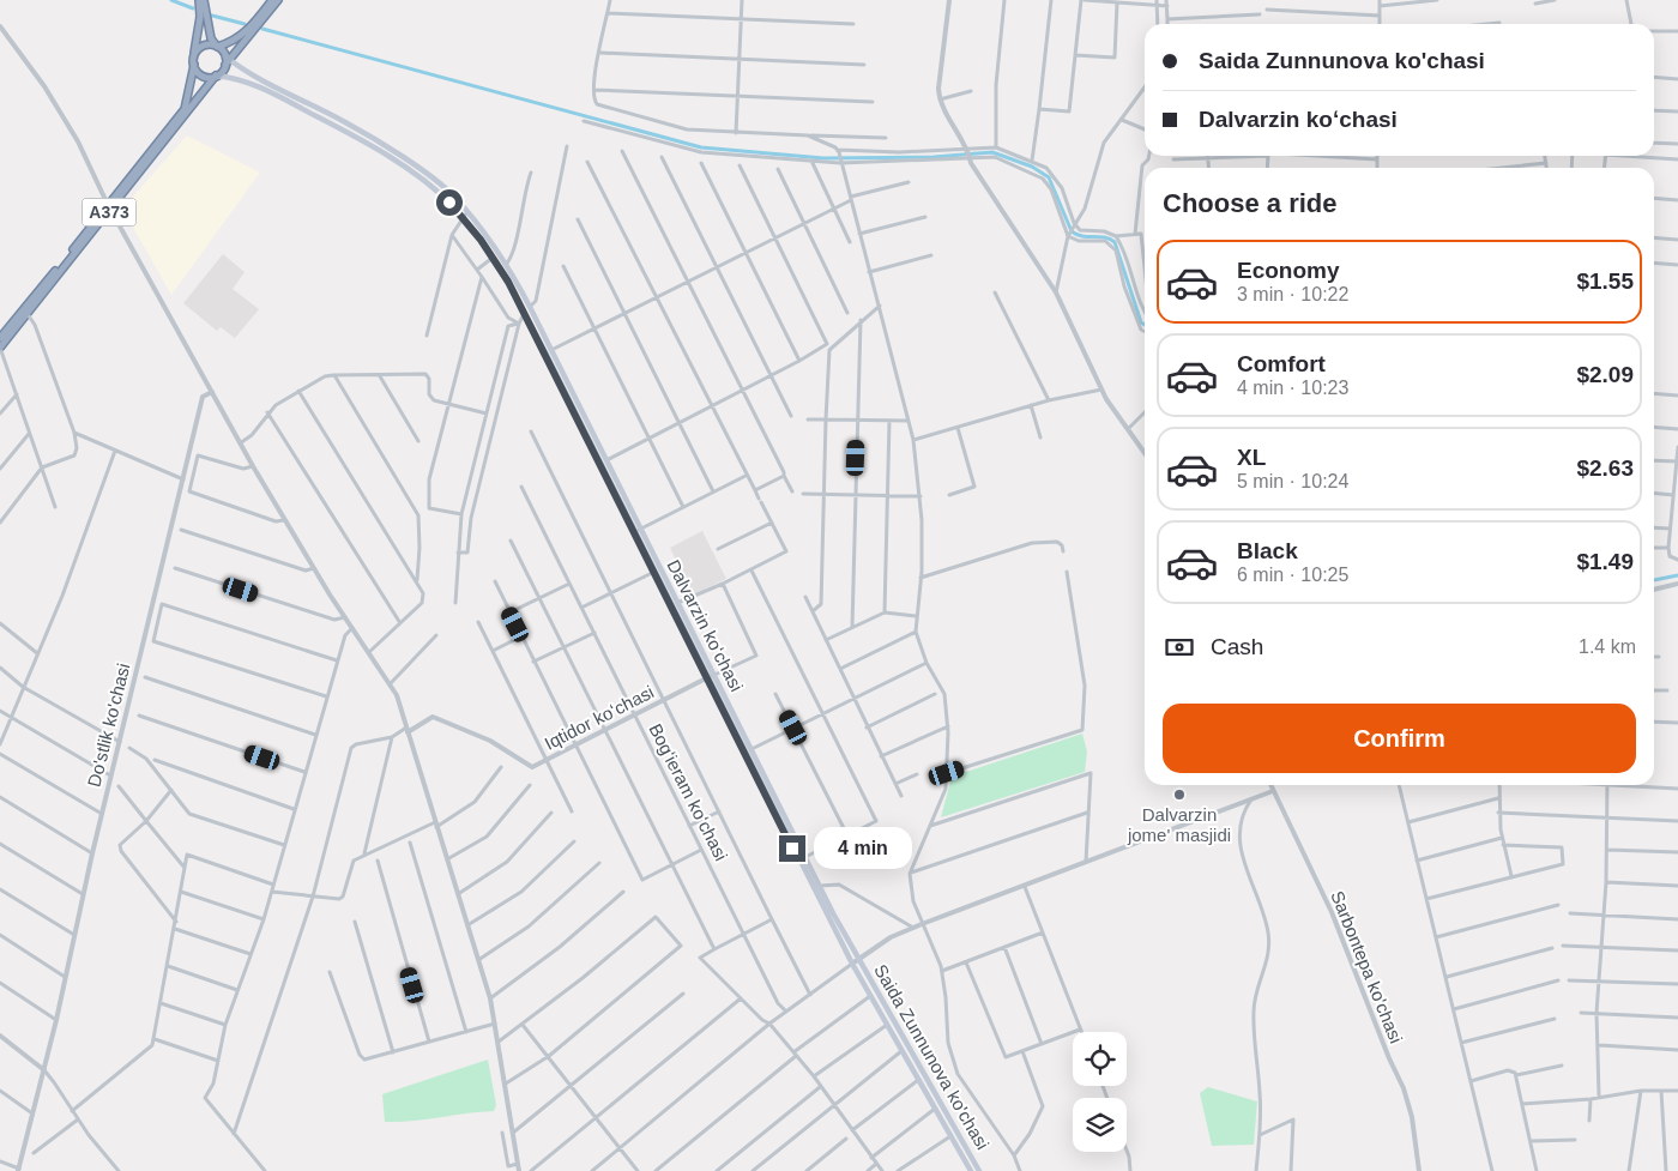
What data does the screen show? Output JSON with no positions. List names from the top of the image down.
{
  "streets": {
    "highway": ["A373"],
    "main road": ["Dalvarzin koʻchasi", "Saida Zunnunova ko'chasi"],
    "street": [
      "Iqtidor koʻchasi",
      "Do'stlik ko'chasi",
      "Bogʻieram koʻchasi",
      "Sarbontepa ko'chasi"
    ]
  },
  "crossings": [
    ["Dalvarzin koʻchasi", "Iqtidor koʻchasi"],
    ["Dalvarzin koʻchasi", "Saida Zunnunova ko'chasi"],
    ["Iqtidor koʻchasi", "Bogʻieram koʻchasi"]
  ],
  "places": ["Dalvarzin jome' masjidi"],
  "page": {
    "banner": ["Saida Zunnunova ko'chasi", "Dalvarzin koʻchasi"],
    "heading": "Choose a ride",
    "list": [
      {
        "name": "Economy",
        "note": "3 min · 10:22",
        "value": "$1.55"
      },
      {
        "name": "Comfort",
        "note": "4 min · 10:23",
        "value": "$2.09"
      },
      {
        "name": "XL",
        "note": "5 min · 10:24",
        "value": "$2.63"
      },
      {
        "name": "Black",
        "note": "6 min · 10:25",
        "value": "$1.49"
      }
    ],
    "pay": ["Cash", "1.4 km"],
    "buttons": "Confirm",
    "bubble": "4 min"
  }
}
